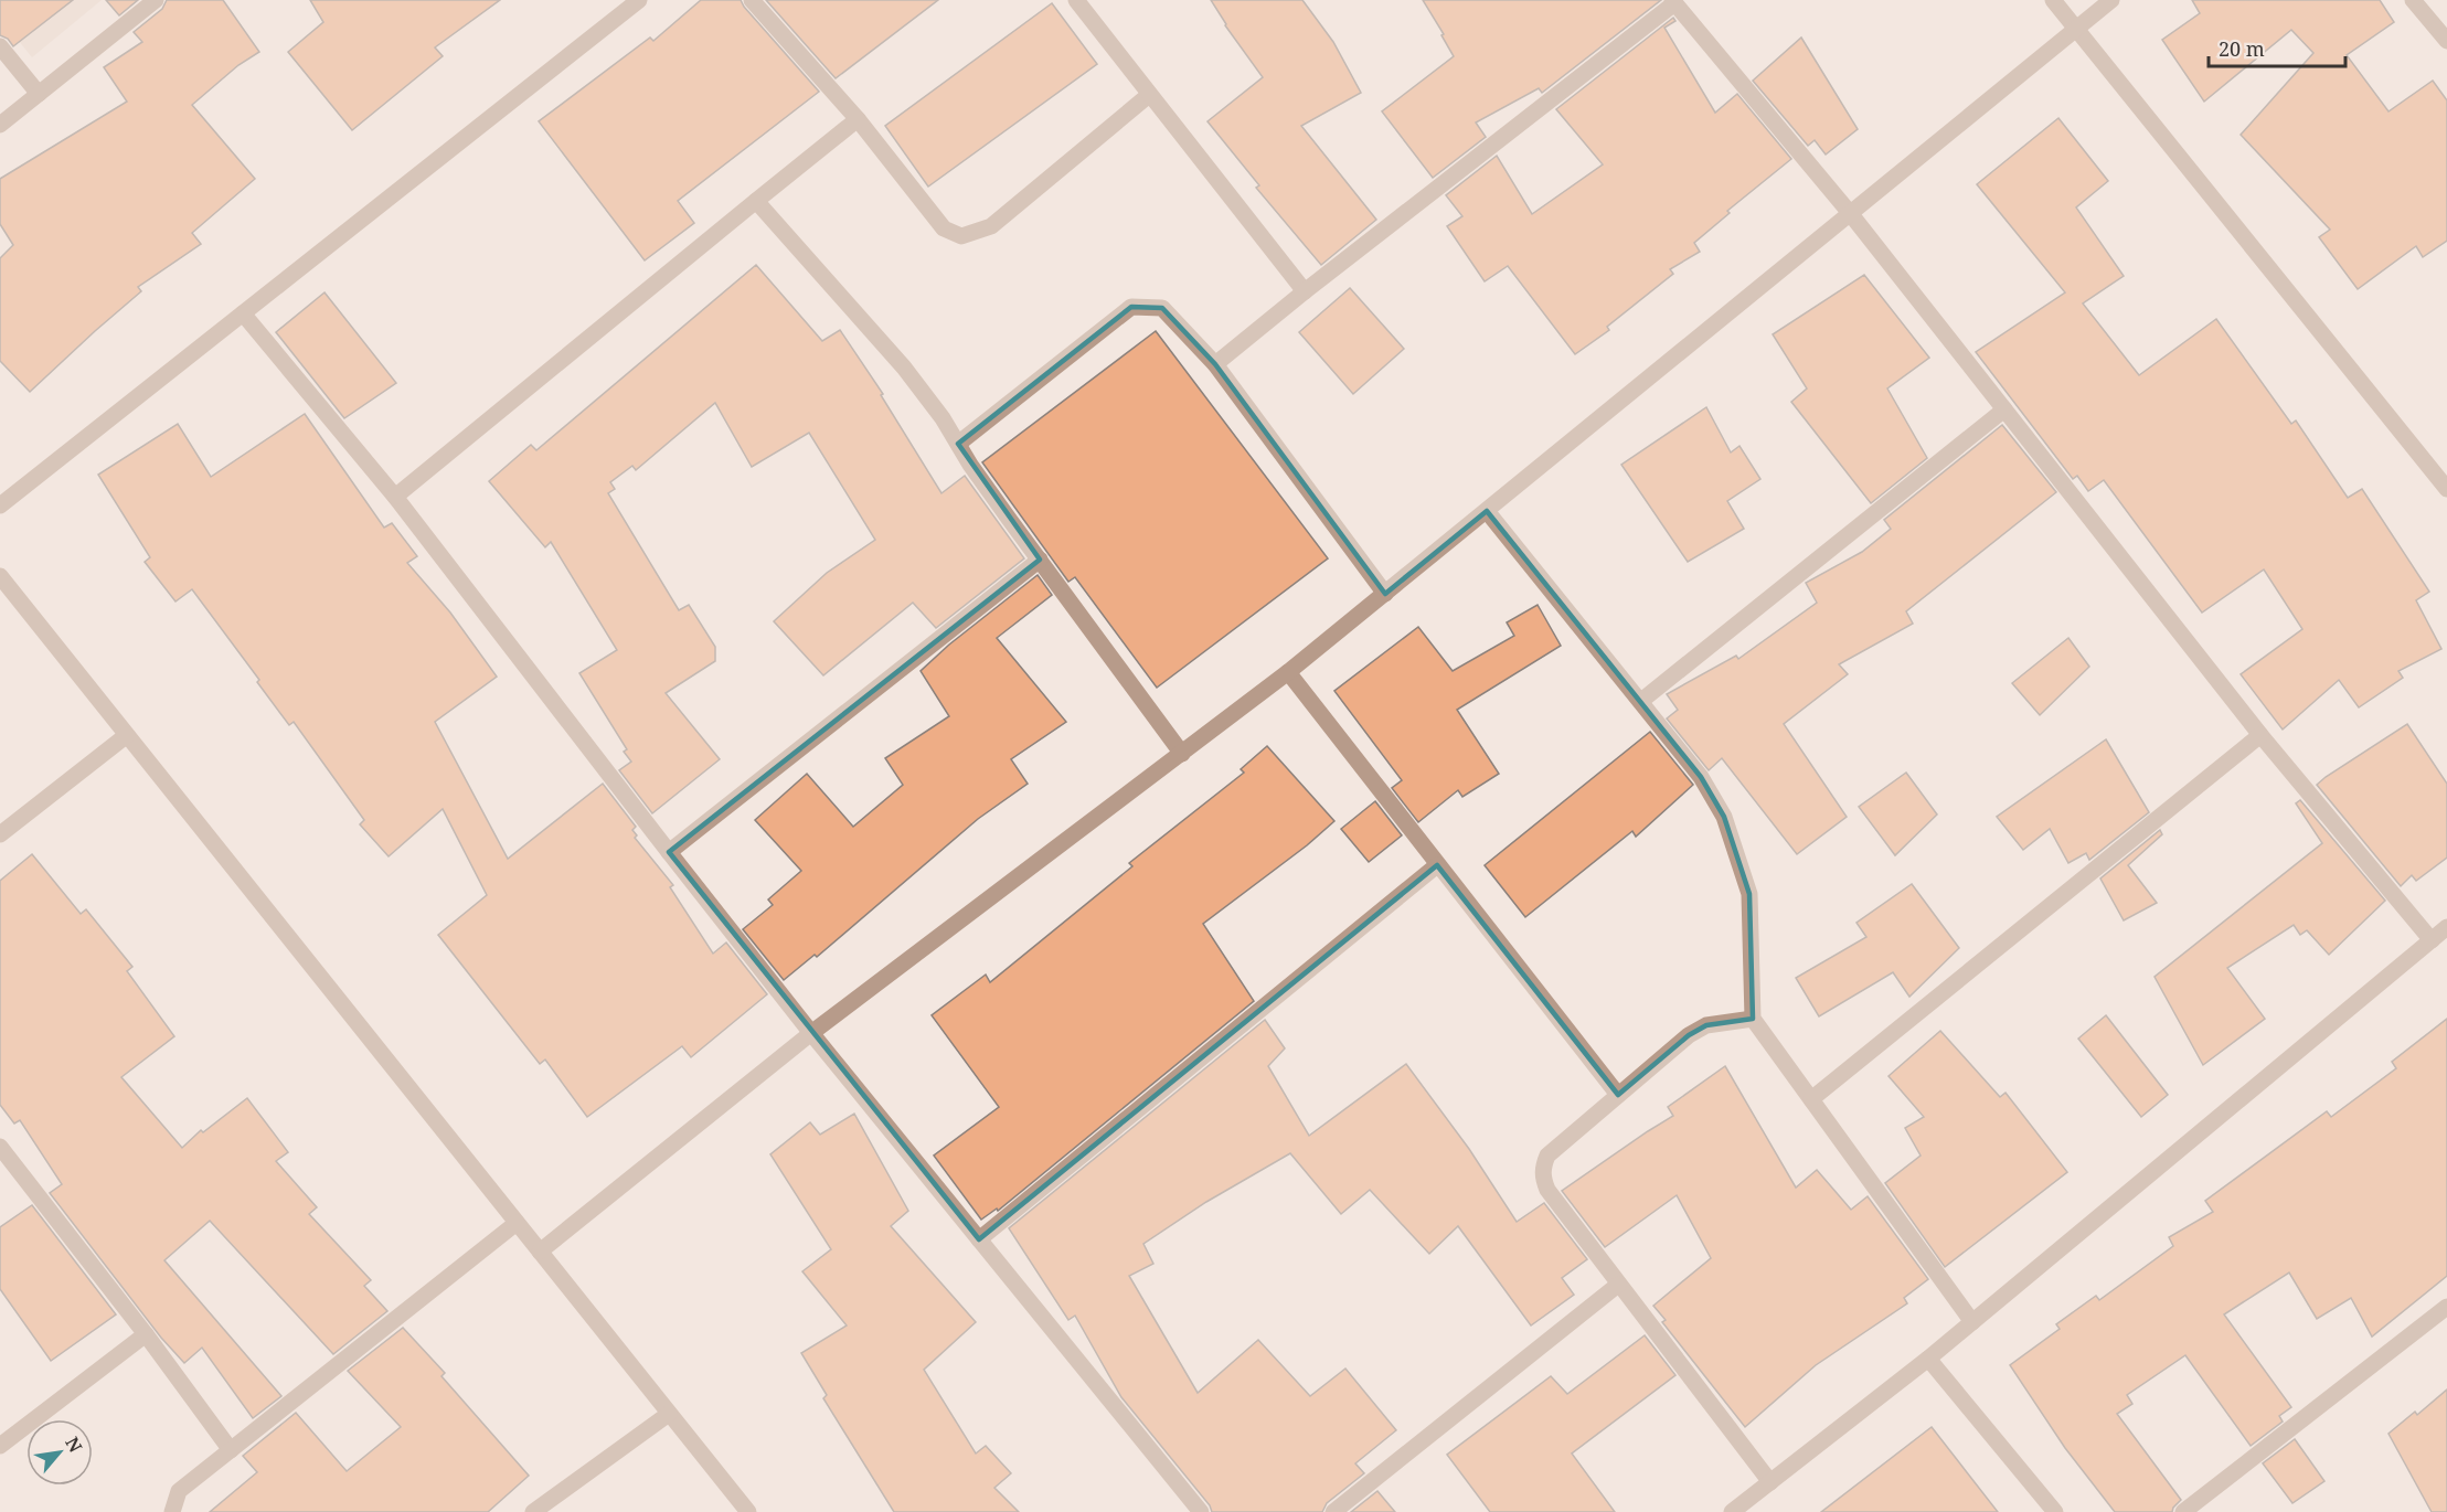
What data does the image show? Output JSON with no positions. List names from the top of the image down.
{
  "scale_bar": "20 m",
  "north": "top right"
}
